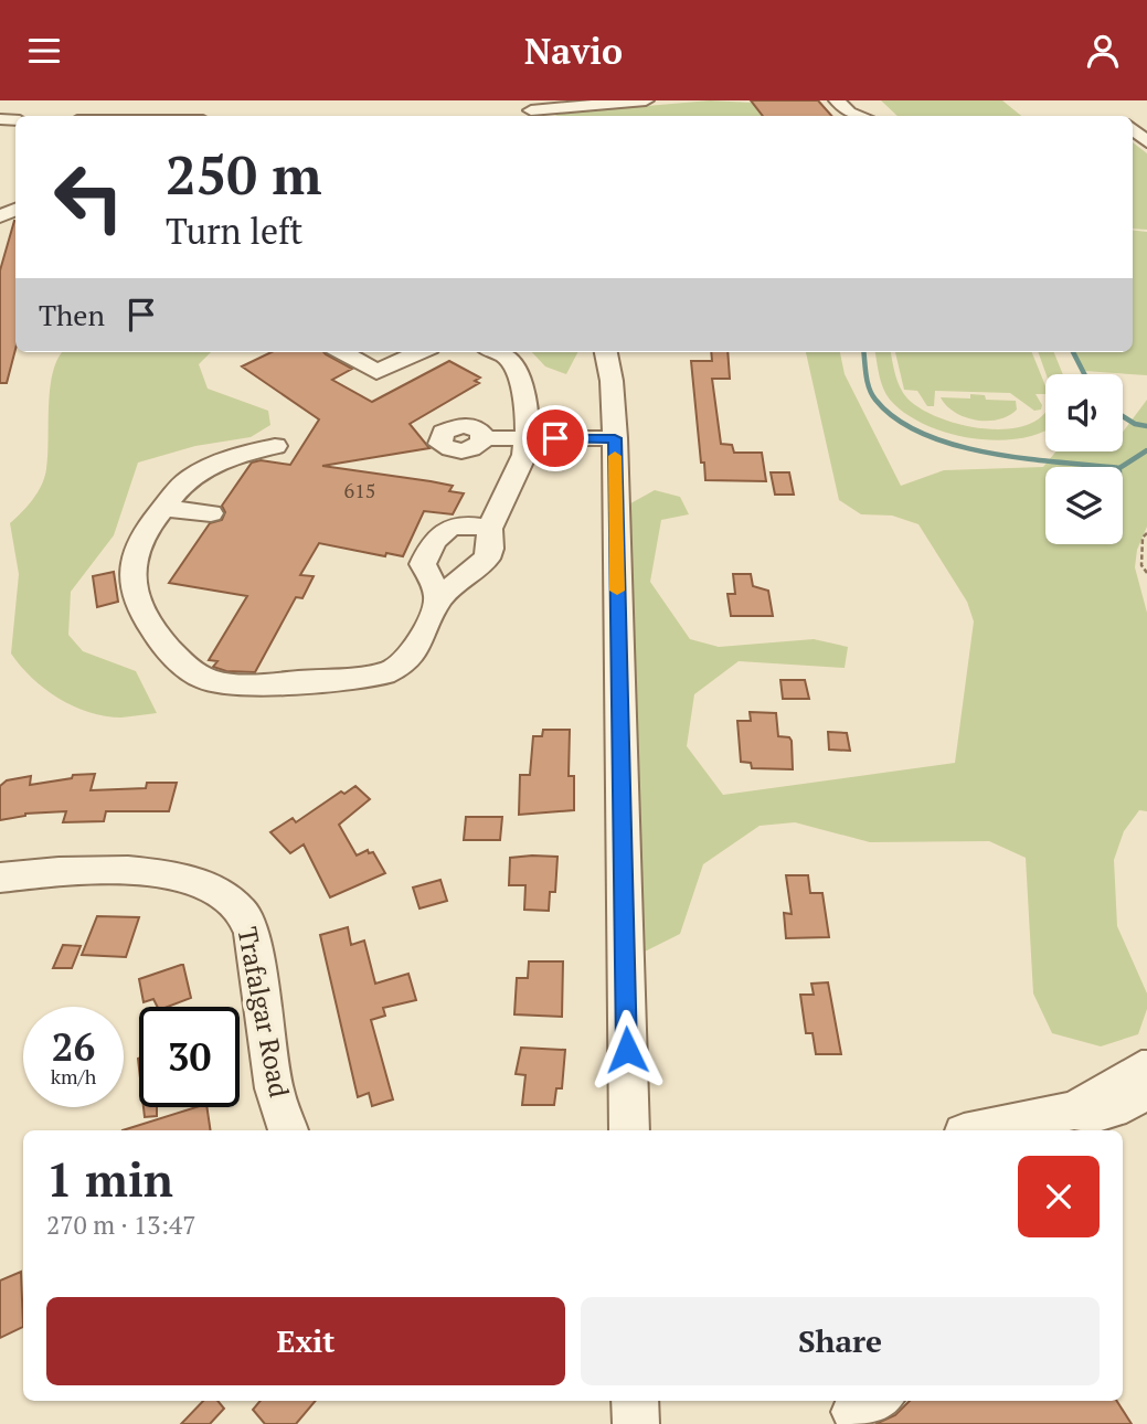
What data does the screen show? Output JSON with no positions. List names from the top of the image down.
{
  "streets": {
    "street": ["Trafalgar Road"]
  },
  "house_numbers": ["615"],
  "page": {
    "header": "Navio",
    "turn": ["250 m", "Turn left"],
    "then": "Then",
    "speed": "26 km/h",
    "limit": "30",
    "heading": ["1 min", "270 m · 13:47"],
    "buttons": ["Exit", "Share"]
  }
}
